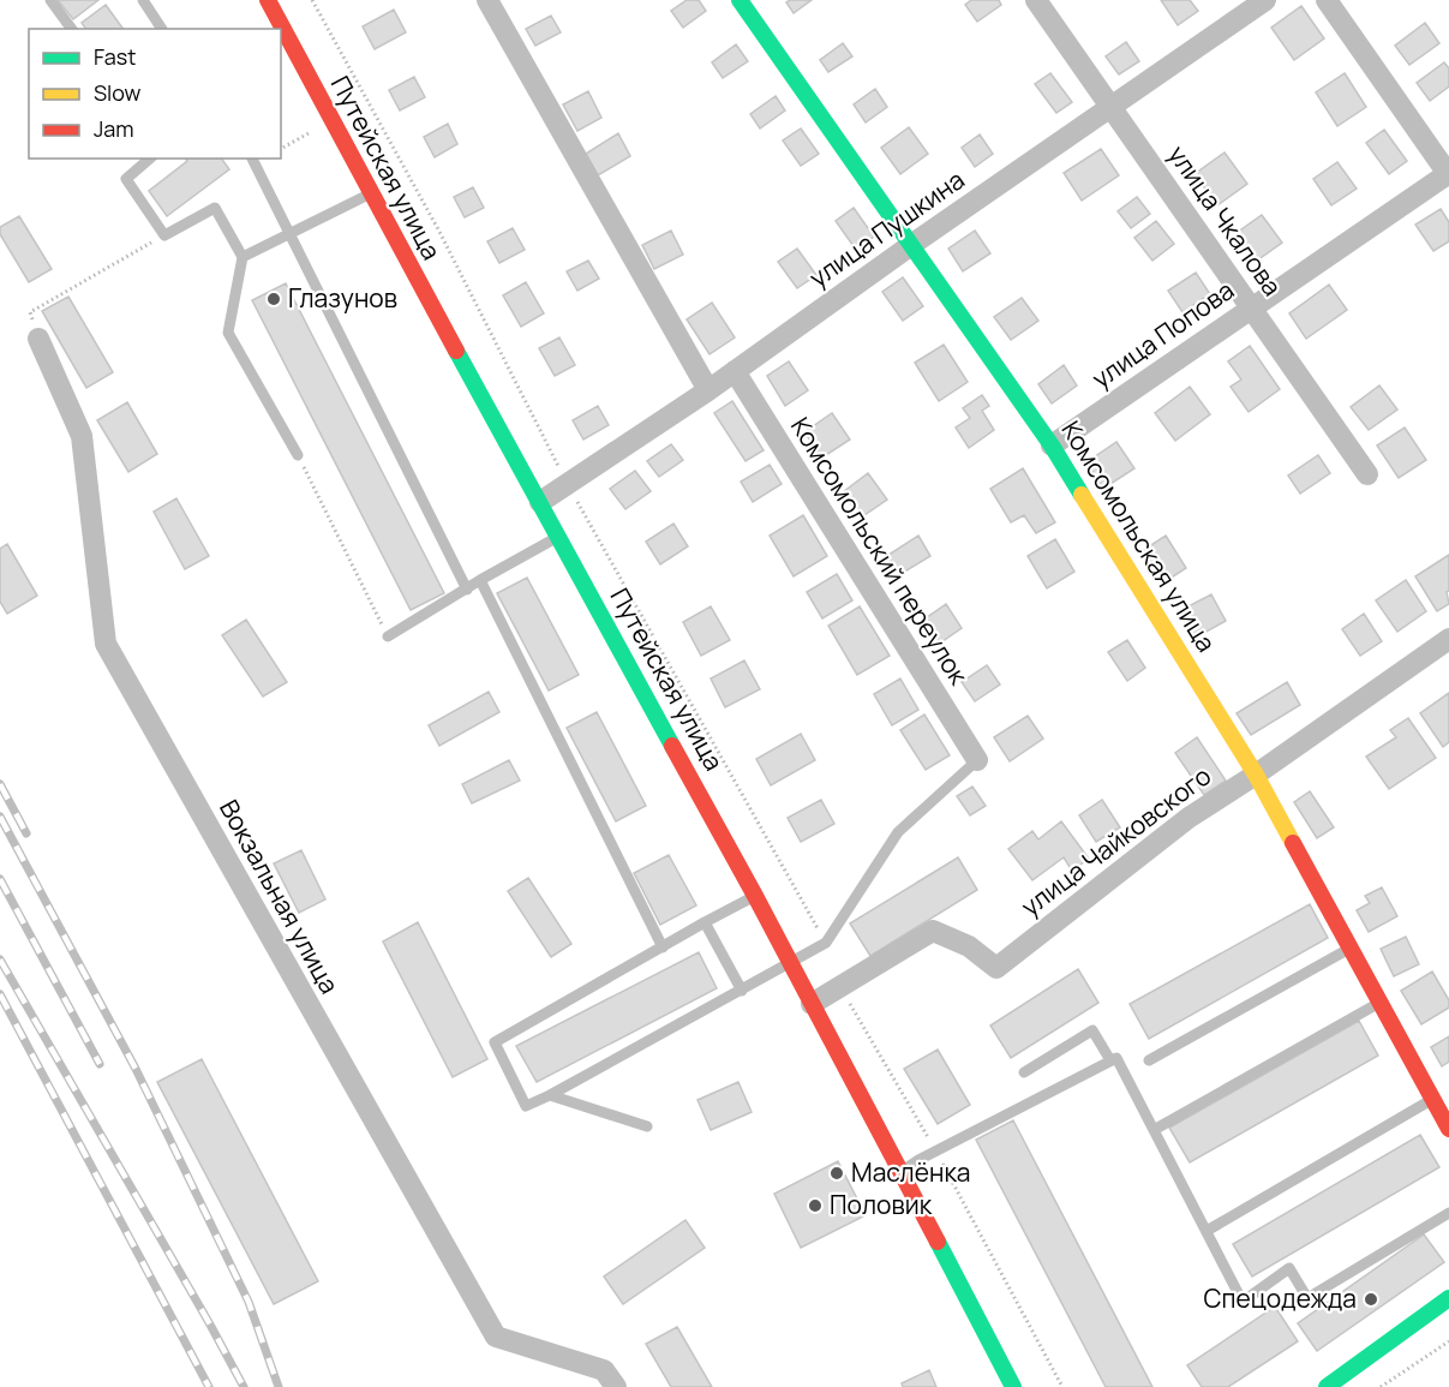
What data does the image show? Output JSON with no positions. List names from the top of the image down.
{
  "streets": {
    "main road": ["Путейская улица", "Комсомольская улица"],
    "street": [
      "улица Чкалова",
      "улица Пушкина",
      "улица Попова",
      "Комсомольский переулок",
      "улица Чайковского",
      "Вокзальная улица"
    ]
  },
  "crossings": [
    ["Путейская улица", "улица Пушкина"],
    ["Путейская улица", "улица Чайковского"],
    ["улица Чкалова", "улица Пушкина"],
    ["улица Чкалова", "улица Попова"],
    ["улица Пушкина", "Комсомольская улица"],
    ["улица Пушкина", "Комсомольский переулок"],
    ["улица Попова", "Комсомольская улица"],
    ["Комсомольская улица", "улица Чайковского"]
  ],
  "places": [
    "Глазунов",
    "Маслёнка",
    "Половик",
    "Спецодежда"
  ],
  "legend": ["Fast", "Slow", "Jam"]
}
